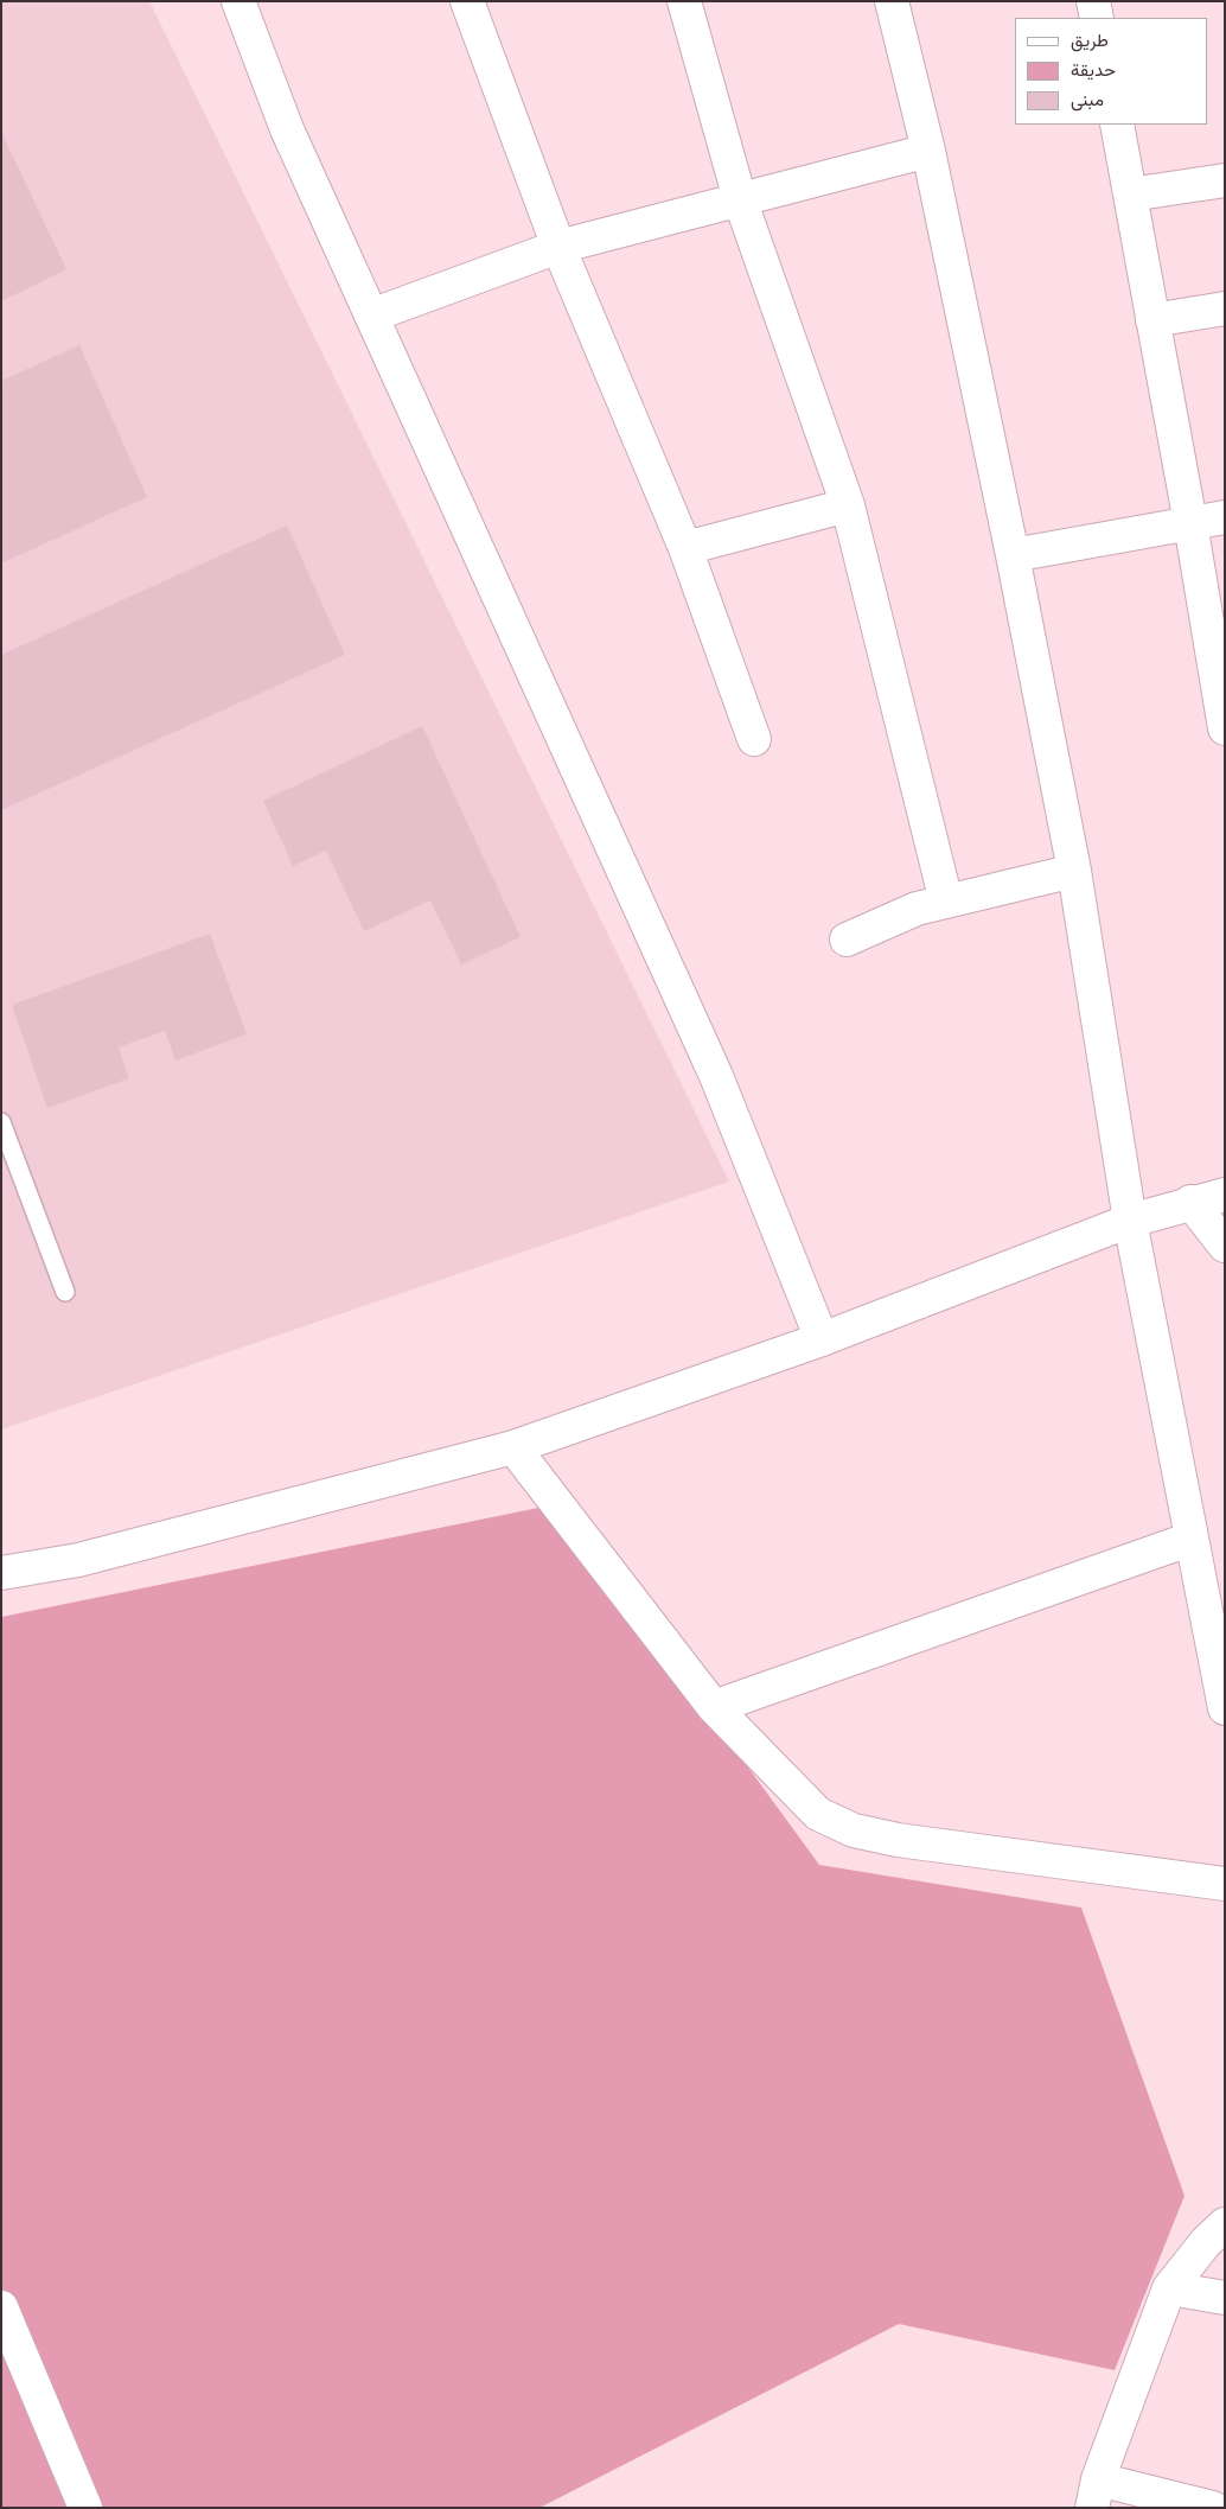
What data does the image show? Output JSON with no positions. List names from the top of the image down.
{
  "legend": ["طريق", "حديقة", "مبنى"]
}
